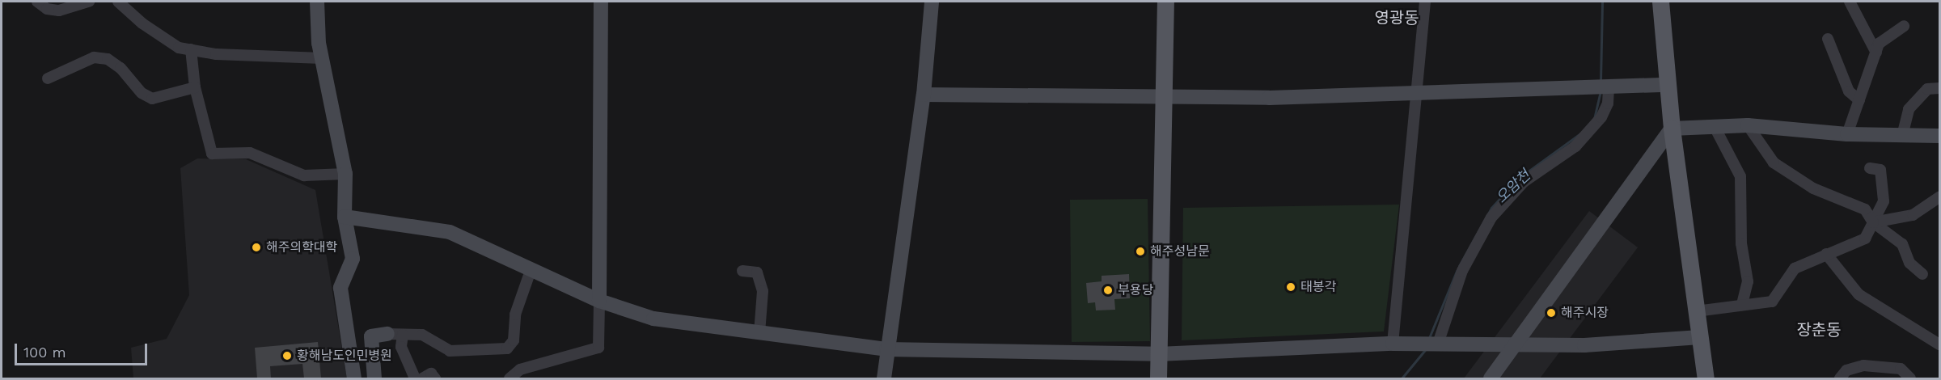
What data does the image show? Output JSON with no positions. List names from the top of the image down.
{
  "districts": ["영광동", "장춘동"],
  "water": ["오암천"],
  "places": [
    "해주의학대학",
    "해주성남문",
    "태봉각",
    "부용당",
    "해주시장",
    "황해남도인민병원"
  ],
  "scale_bar": "100 m"
}
